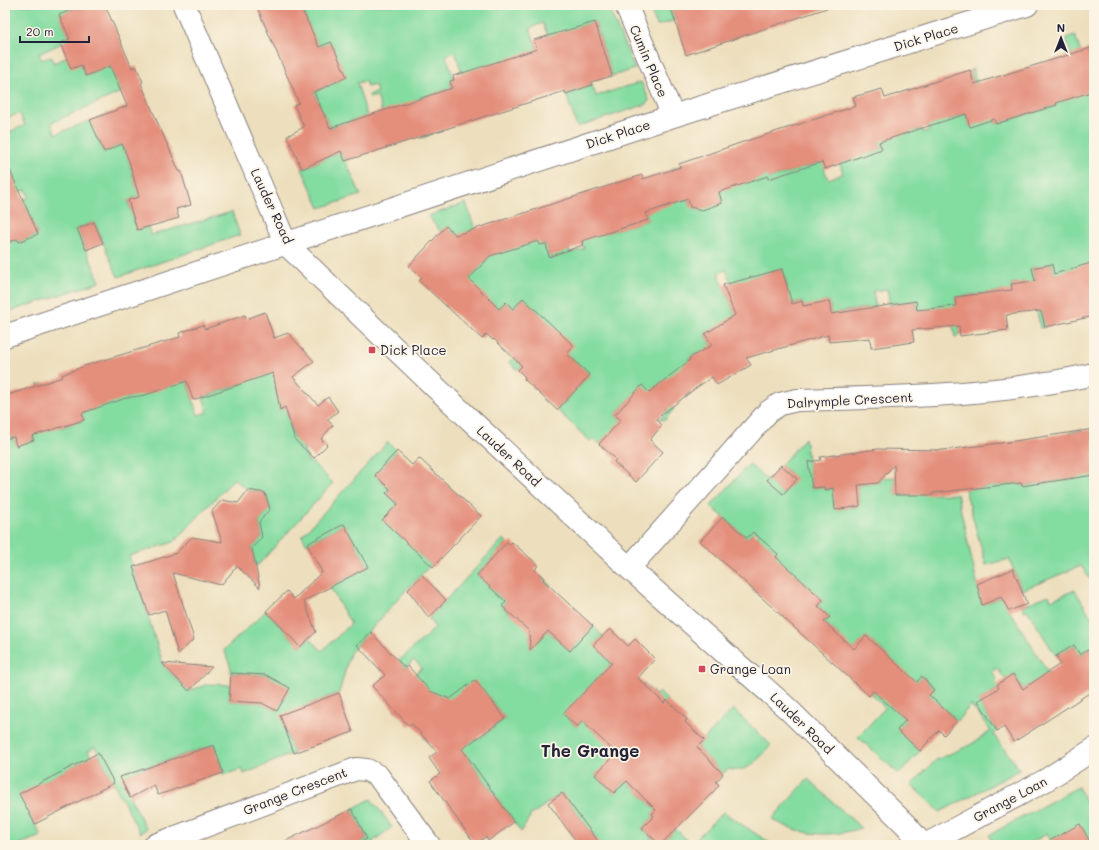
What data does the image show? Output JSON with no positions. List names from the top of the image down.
{
  "streets": {
    "street": [
      "Dick Place",
      "Cumin Place",
      "Lauder Road",
      "Dalrymple Crescent",
      "Grange Crescent",
      "Grange Loan"
    ]
  },
  "crossings": [
    ["Dick Place", "Cumin Place"],
    ["Dick Place", "Lauder Road"],
    ["Lauder Road", "Dalrymple Crescent"],
    ["Lauder Road", "Grange Loan"]
  ],
  "districts": ["The Grange"],
  "places": {
    "transit": ["Dick Place", "Grange Loan"]
  },
  "scale_bar": "20 m",
  "north": "top"
}
